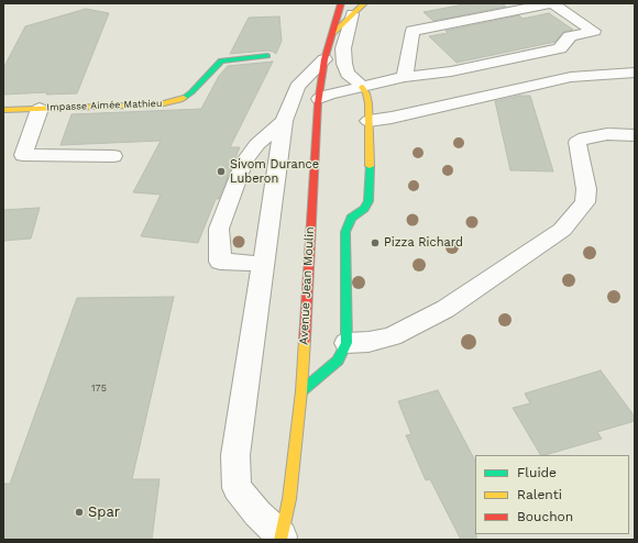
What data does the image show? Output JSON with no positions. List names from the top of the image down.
{
  "streets": {
    "main road": ["Impasse Aimée Mathieu", "Avenue Jean Moulin"]
  },
  "places": ["Sivom Durance Luberon", "Pizza Richard", "Spar"],
  "house_numbers": ["175"],
  "legend": ["Fluide", "Ralenti", "Bouchon"]
}
